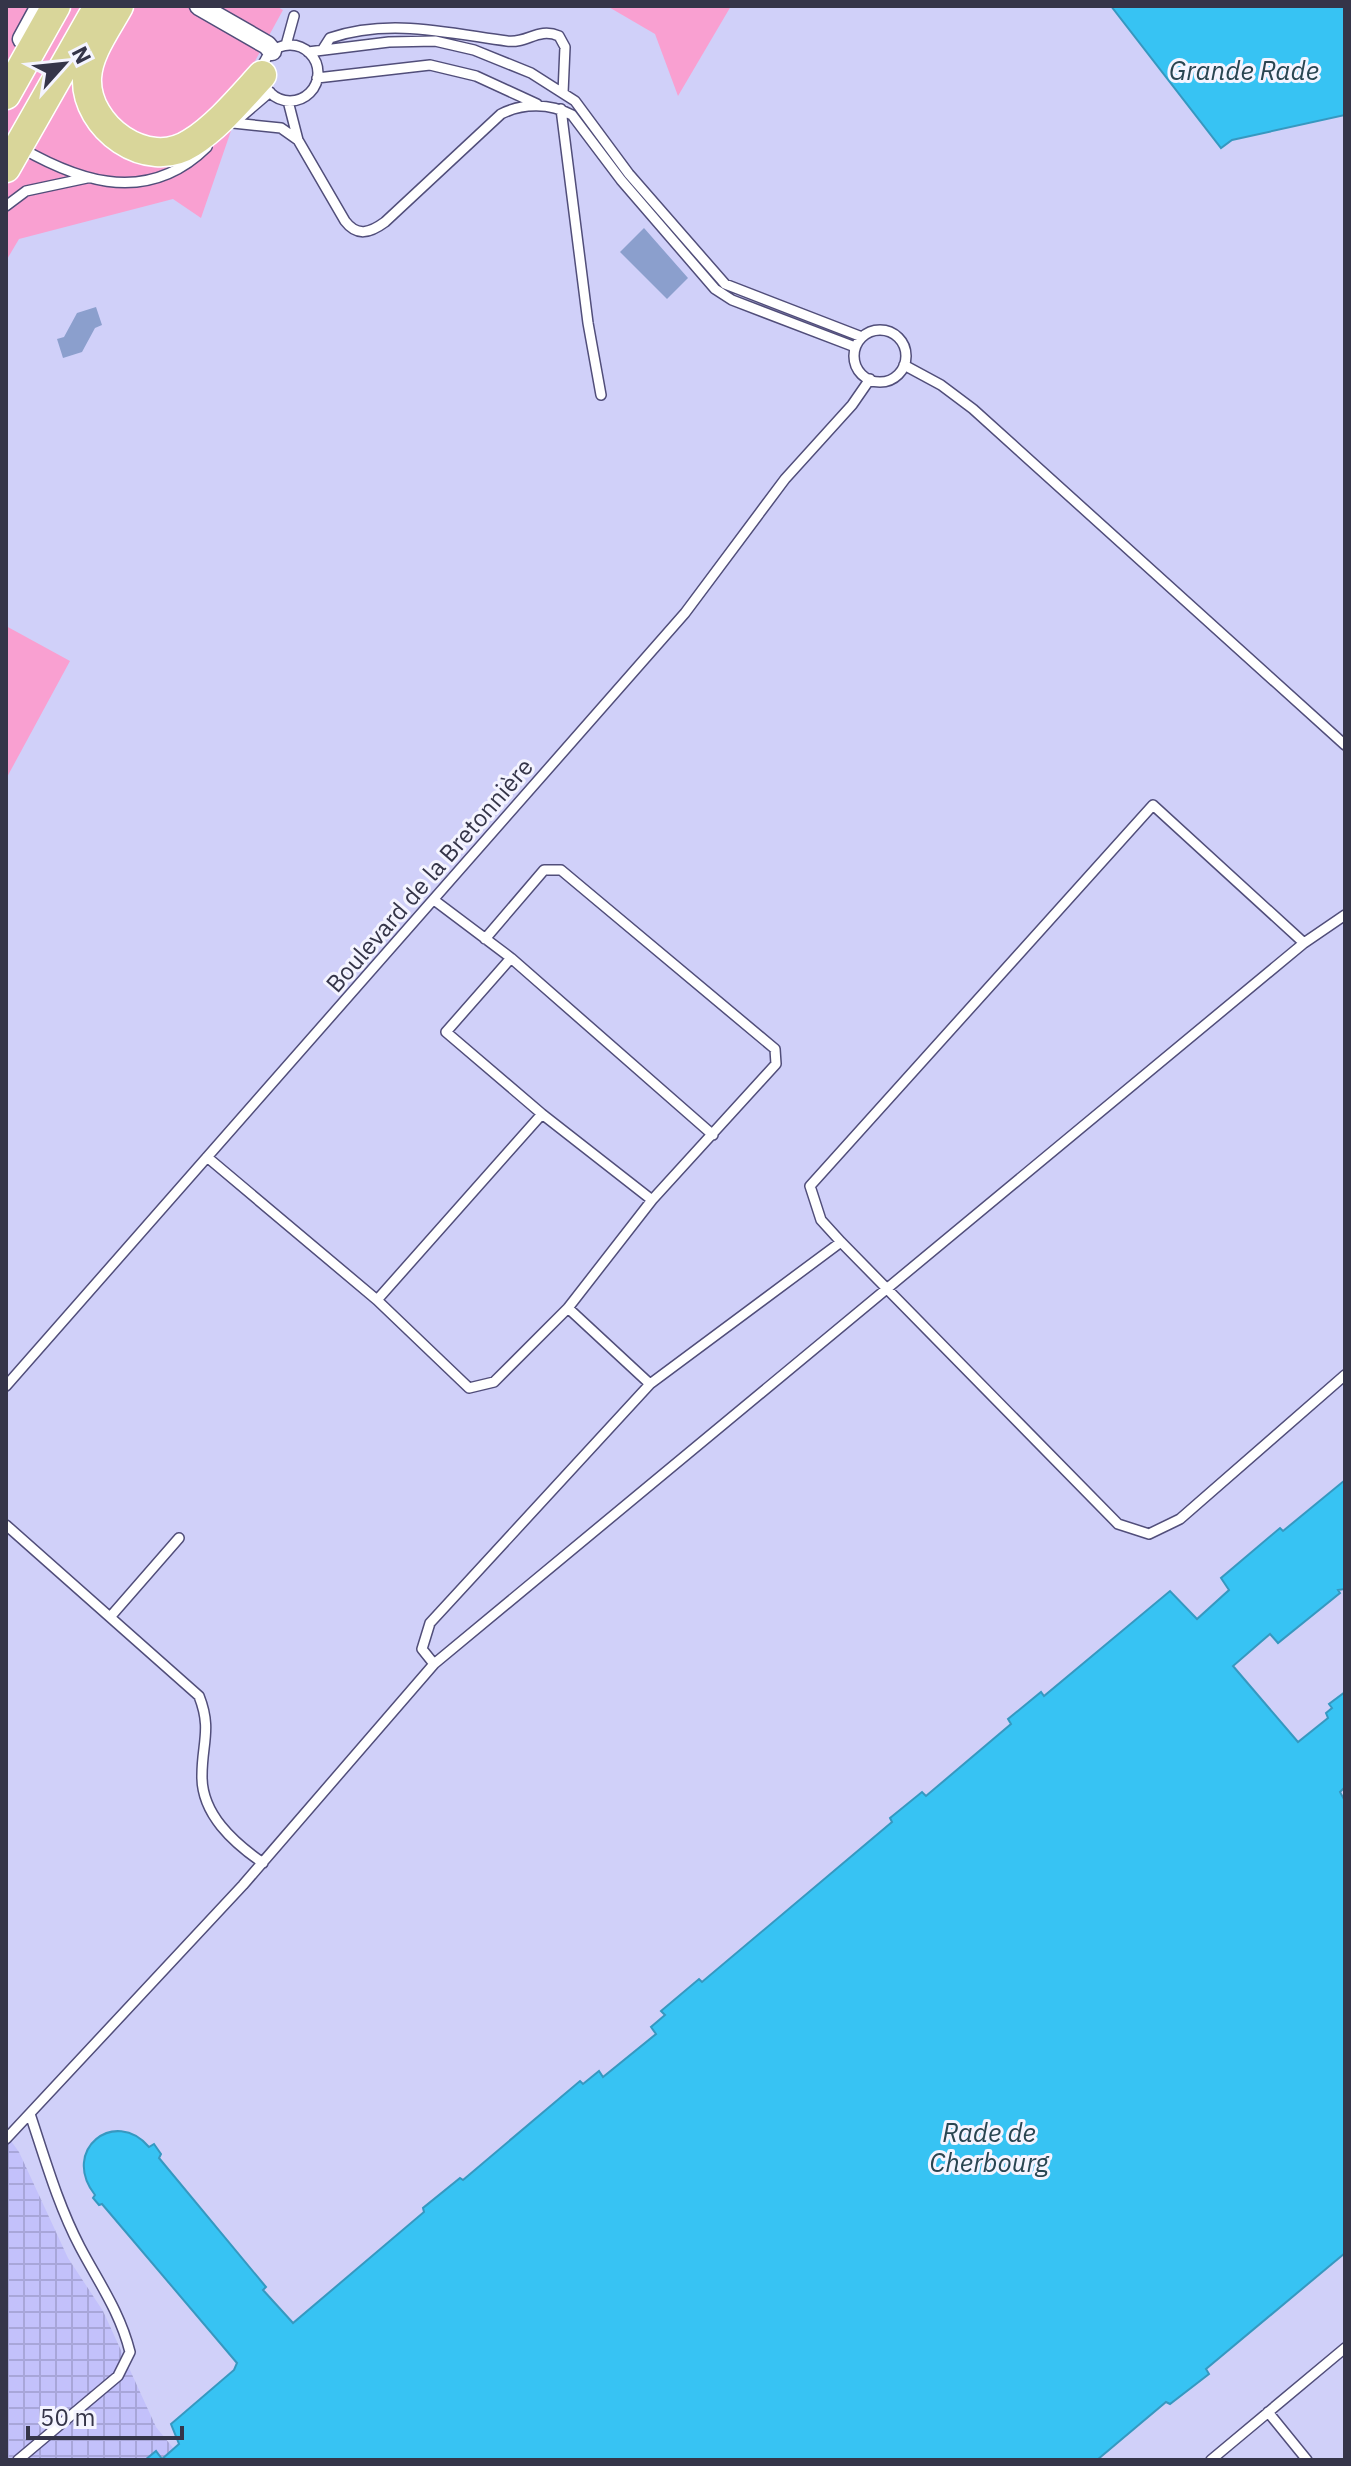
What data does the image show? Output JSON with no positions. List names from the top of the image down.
{
  "streets": {
    "lane": ["Boulevard de la Bretonnière"]
  },
  "water": ["Grande Rade", "Rade de Cherbourg"],
  "scale_bar": "50 m",
  "north": "top right"
}
